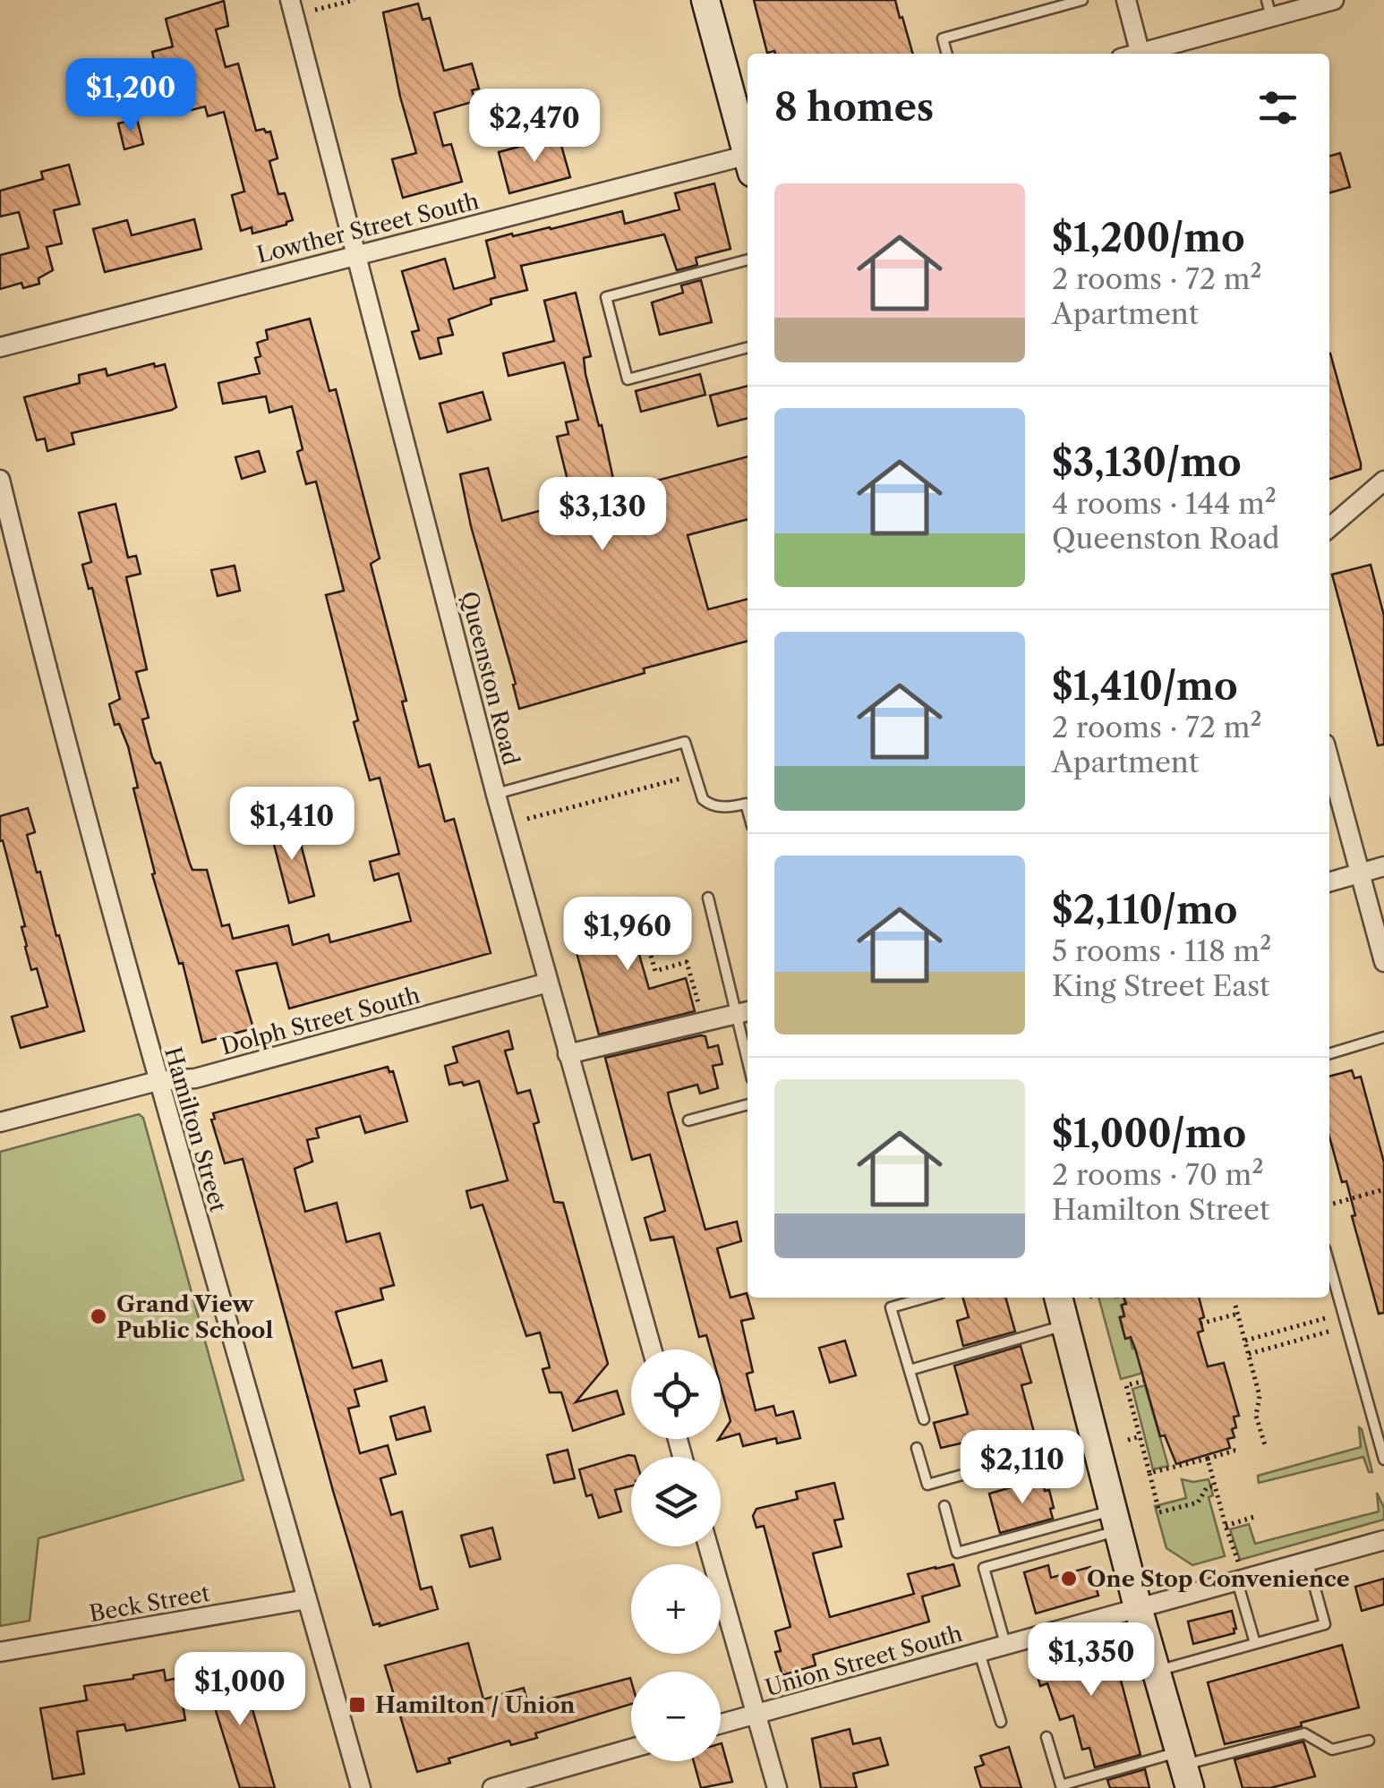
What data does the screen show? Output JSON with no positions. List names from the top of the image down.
{
  "streets": {
    "street": [
      "Lowther Street South",
      "Queenston Road",
      "Dolph Street South",
      "Hamilton Street",
      "Beck Street",
      "Union Street South"
    ]
  },
  "crossings": [
    ["Lowther Street South", "Queenston Road"],
    ["Queenston Road", "Dolph Street South"],
    ["Dolph Street South", "Hamilton Street"],
    ["Hamilton Street", "Beck Street"]
  ],
  "places": {
    "other": ["Grand View Public School", "One Stop Convenience"],
    "transit": ["Hamilton / Union"]
  },
  "page": {
    "heading": "8 homes",
    "price": [
      "$1,200",
      "$2,470",
      "$3,130",
      "$1,410",
      "$1,960",
      "$2,110",
      "$1,350",
      "$1,000"
    ],
    "list": [
      {
        "name": "$1,200/mo",
        "note": "2 rooms · 72 m² · Apartment"
      },
      {
        "name": "$3,130/mo",
        "note": "4 rooms · 144 m² · Queenston Road"
      },
      {
        "name": "$1,410/mo",
        "note": "2 rooms · 72 m² · Apartment"
      },
      {
        "name": "$2,110/mo",
        "note": "5 rooms · 118 m² · King Street East"
      },
      {
        "name": "$1,000/mo",
        "note": "2 rooms · 70 m² · Hamilton Street"
      }
    ],
    "map_buttons": ["+", "−"]
  }
}
